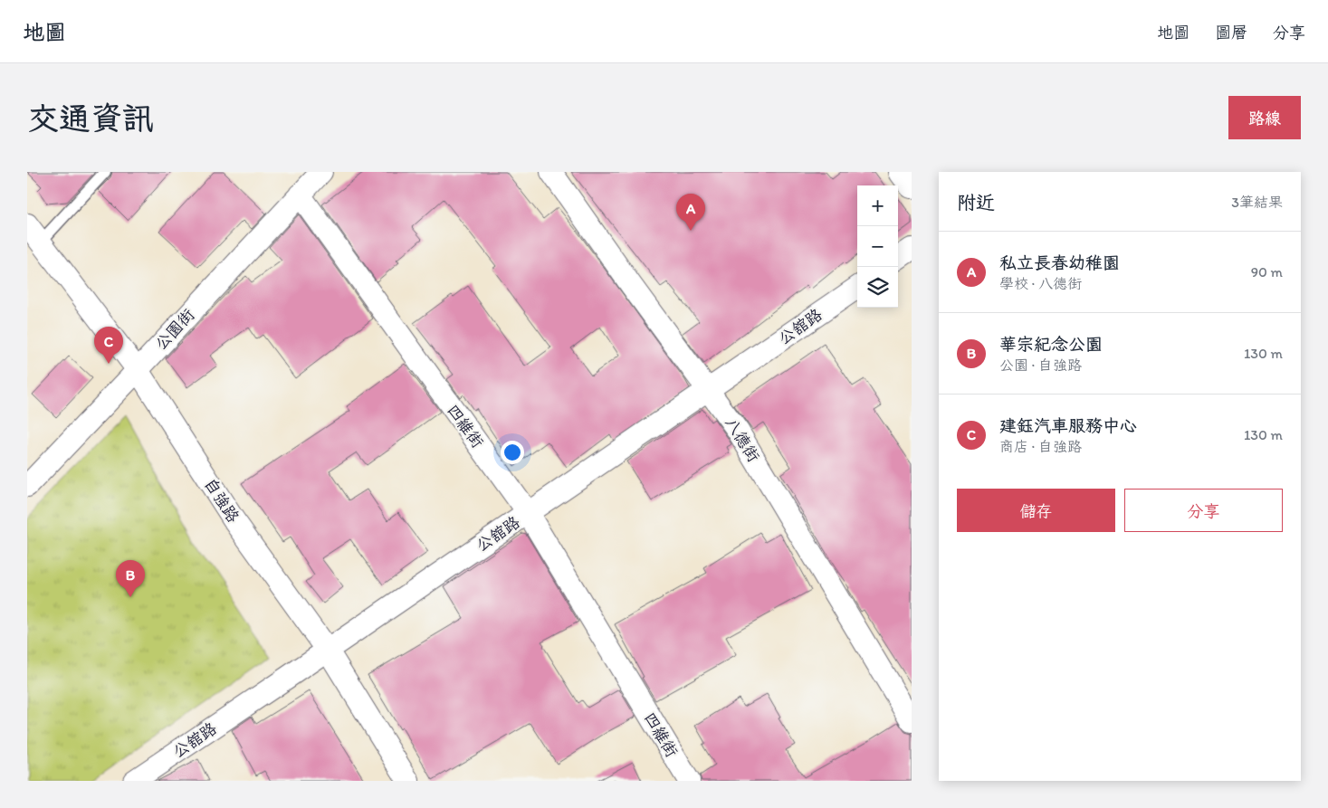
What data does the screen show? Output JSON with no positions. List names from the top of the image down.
{
  "streets": {
    "street": [
      "公舘路",
      "公園街",
      "四維街",
      "八德街",
      "自強路"
    ]
  },
  "crossings": [
    ["公舘路", "四維街"],
    ["公舘路", "八德街"],
    ["公舘路", "自強路"],
    ["公園街", "四維街"],
    ["公園街", "自強路"]
  ],
  "page": {
    "header": "地圖",
    "nav": ["地圖", "圖層", "分享"],
    "buttons": [
      "路線",
      ["儲存", "分享"]
    ],
    "title": "交通資訊",
    "heading": ["附近", "3筆結果"],
    "map_buttons": ["+", "−"],
    "pins": ["A", "C", "B"],
    "list": [
      {
        "mark": "A",
        "name": "私立長春幼稚園",
        "note": "學校 · 八德街",
        "value": "90 m"
      },
      {
        "mark": "B",
        "name": "華宗紀念公園",
        "note": "公園 · 自強路",
        "value": "130 m"
      },
      {
        "mark": "C",
        "name": "建鈺汽車服務中心",
        "note": "商店 · 自強路",
        "value": "130 m"
      }
    ]
  }
}
